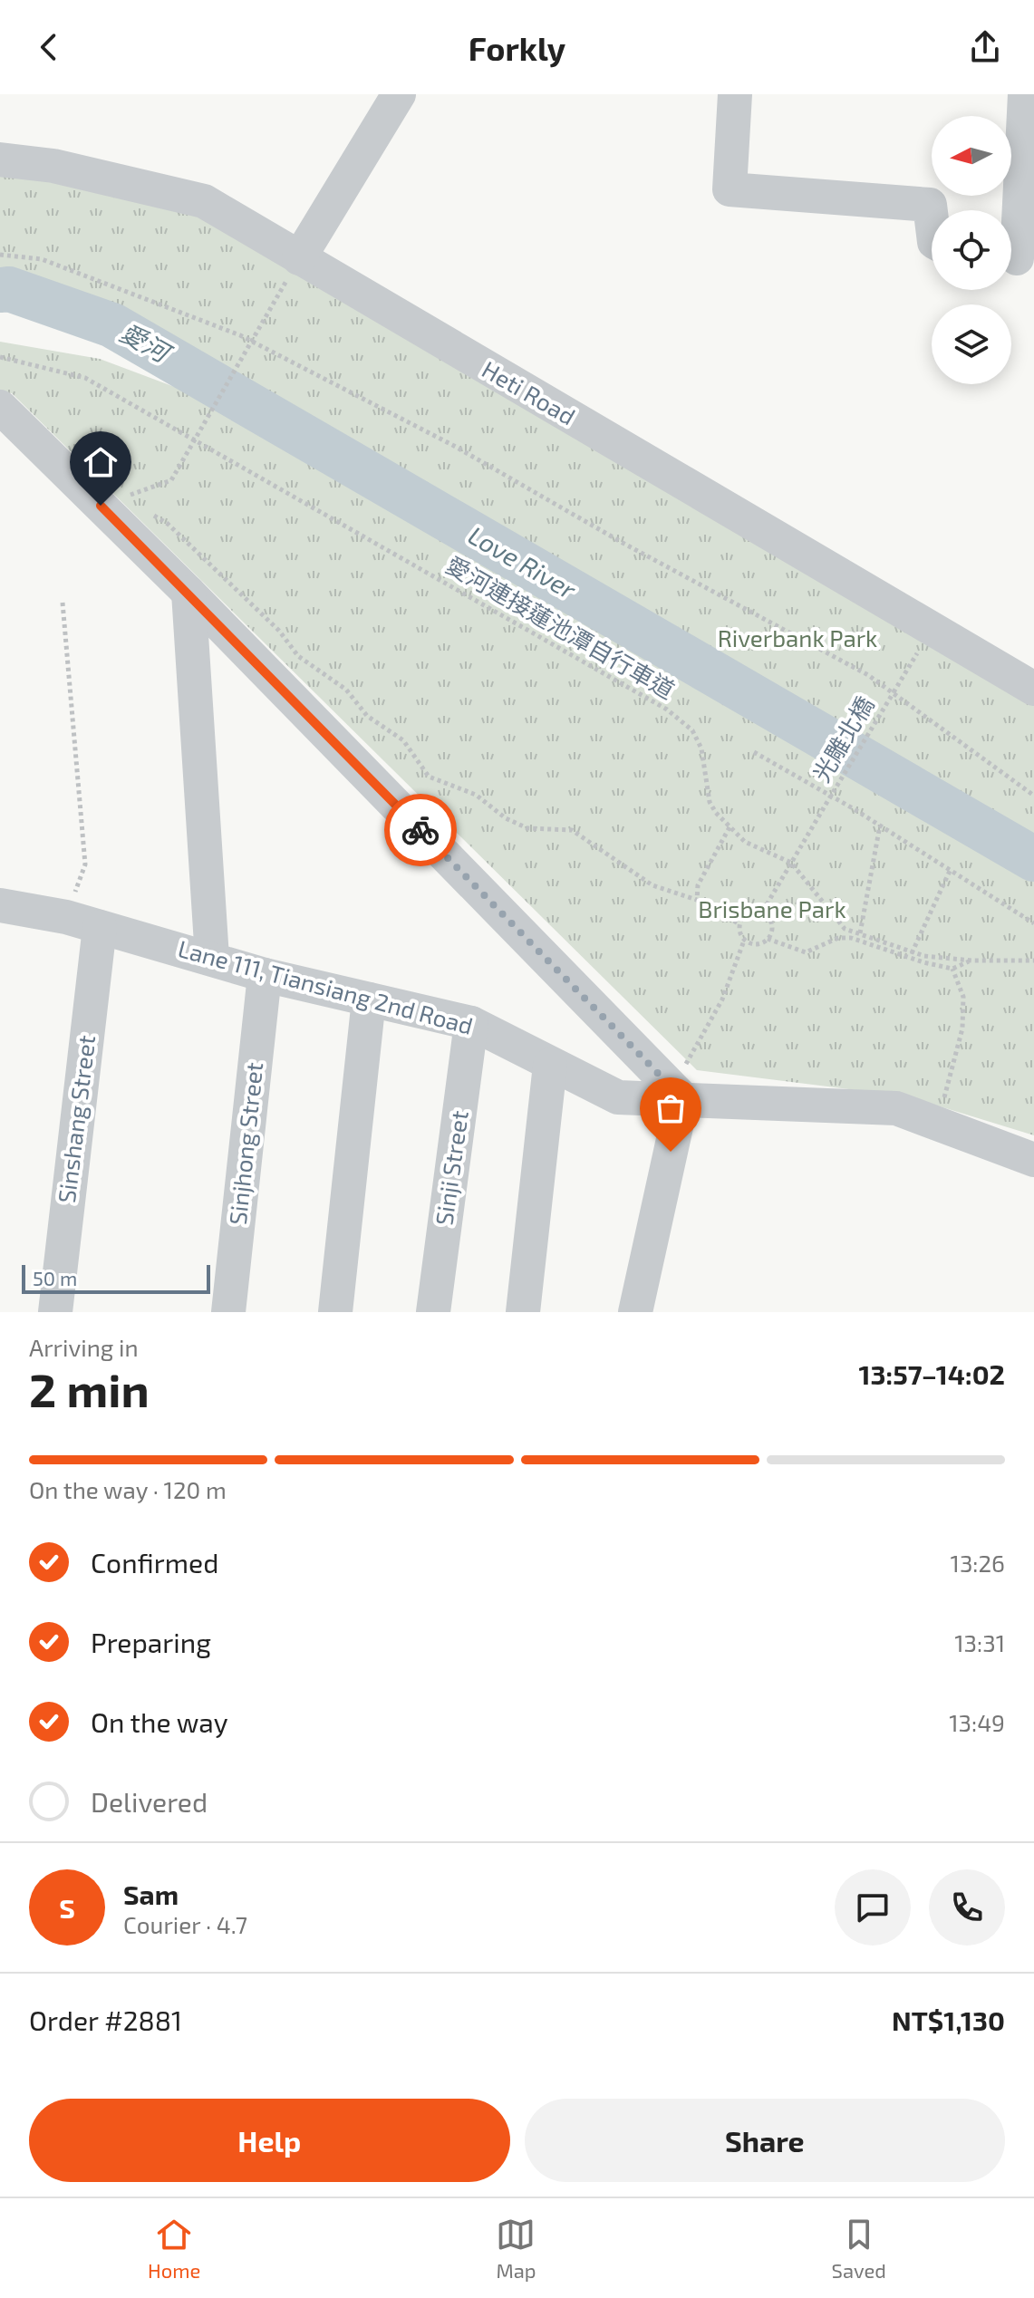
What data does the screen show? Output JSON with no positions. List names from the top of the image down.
{
  "streets": {
    "street": [
      "Heti Road",
      "Lane 111, Tiansiang 2nd Road",
      "Sinshang Street",
      "Sinjhong Street",
      "Sinji Street"
    ],
    "path": ["愛河連接蓮池潭自行車道", "光雕北橋"]
  },
  "crossings": [
    ["Heti Road", "光雕北橋"],
    ["愛河連接蓮池潭自行車道", "光雕北橋"],
    ["Lane 111, Tiansiang 2nd Road", "Sinshang Street"],
    ["Lane 111, Tiansiang 2nd Road", "Sinjhong Street"],
    ["Lane 111, Tiansiang 2nd Road", "Sinji Street"]
  ],
  "water": ["愛河", "Love River"],
  "parks": ["Riverbank Park", "Brisbane Park"],
  "scale_bar": "50 m",
  "north": "left",
  "page": {
    "header": "Forkly",
    "scale": "50 m",
    "heading": ["2 min", "Arriving in", "13:57–14:02"],
    "panel": [
      "Sam",
      "Courier · 4.7",
      "Order #2881",
      "NT$1,130"
    ],
    "bar": "On the way · 120 m",
    "list": [
      ["Confirmed", "13:26"],
      ["Preparing", "13:31"],
      ["On the way", "13:49"],
      "Delivered"
    ],
    "round": "S",
    "buttons": ["Help", "Share"],
    "tabs": ["Home", "Map", "Saved"]
  }
}
